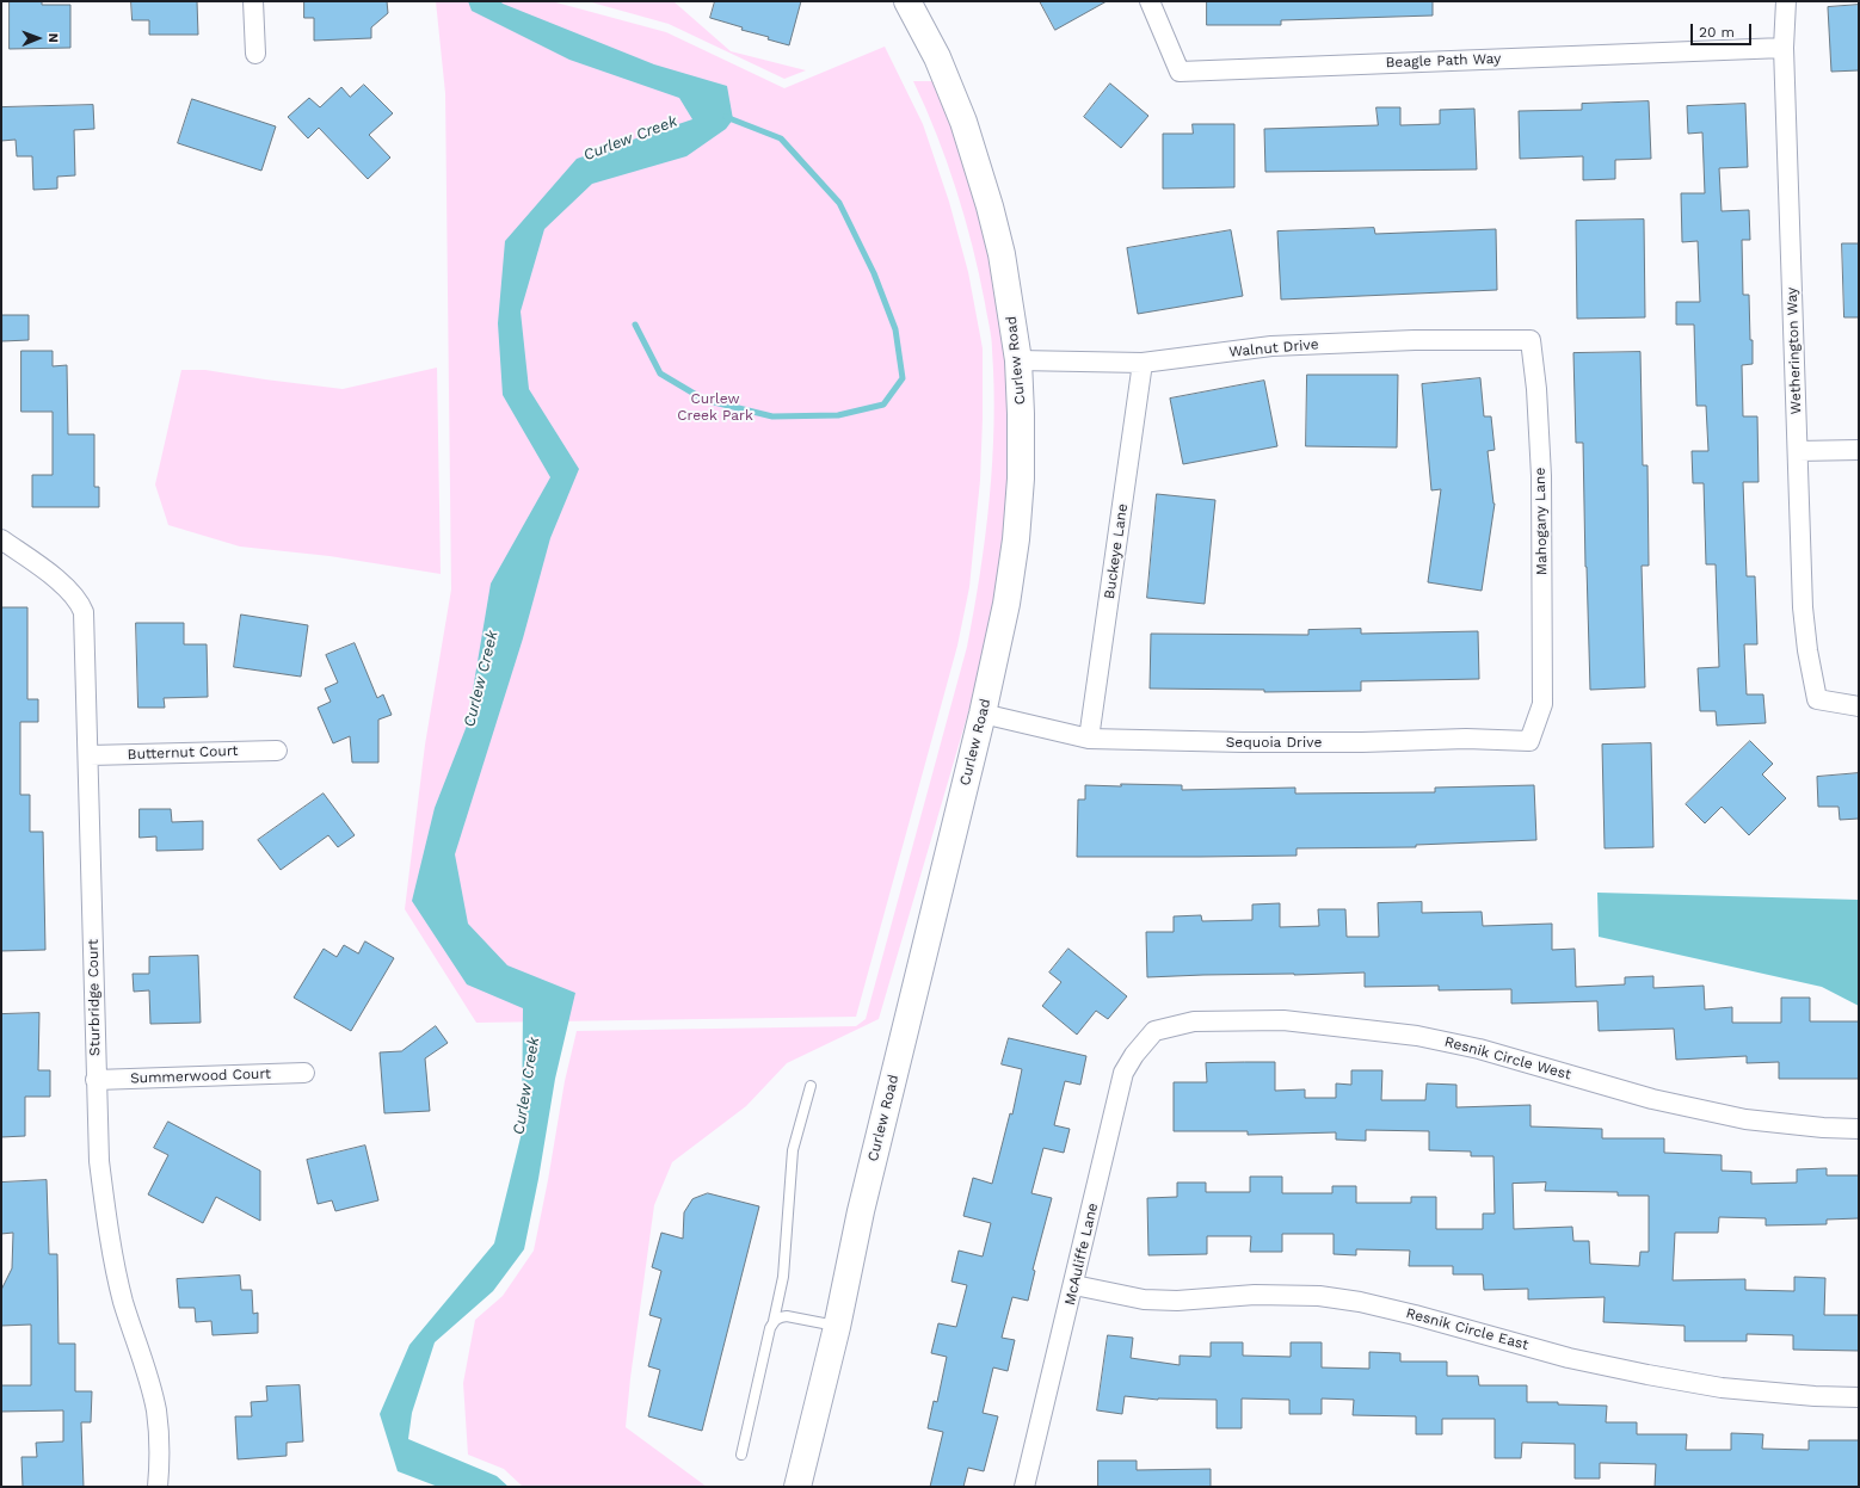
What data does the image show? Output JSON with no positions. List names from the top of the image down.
{
  "streets": {
    "main road": ["Curlew Road"],
    "street": [
      "Beagle Path Way",
      "Walnut Drive",
      "Wetherington Way",
      "Mahogany Lane",
      "Buckeye Lane",
      "Sequoia Drive",
      "Butternut Court",
      "Sturbridge Court",
      "Resnik Circle West",
      "Summerwood Court",
      "McAuliffe Lane",
      "Resnik Circle East"
    ]
  },
  "crossings": [
    ["Beagle Path Way", "Wetherington Way"],
    ["Walnut Drive", "Curlew Road"],
    ["Walnut Drive", "Mahogany Lane"],
    ["Walnut Drive", "Buckeye Lane"],
    ["Curlew Road", "Sequoia Drive"],
    ["Mahogany Lane", "Sequoia Drive"],
    ["Buckeye Lane", "Sequoia Drive"],
    ["Butternut Court", "Sturbridge Court"],
    ["Sturbridge Court", "Summerwood Court"],
    ["Resnik Circle West", "McAuliffe Lane"],
    ["McAuliffe Lane", "Resnik Circle East"]
  ],
  "water": ["Curlew Creek"],
  "parks": ["Curlew Creek Park"],
  "scale_bar": "20 m",
  "north": "right"
}
